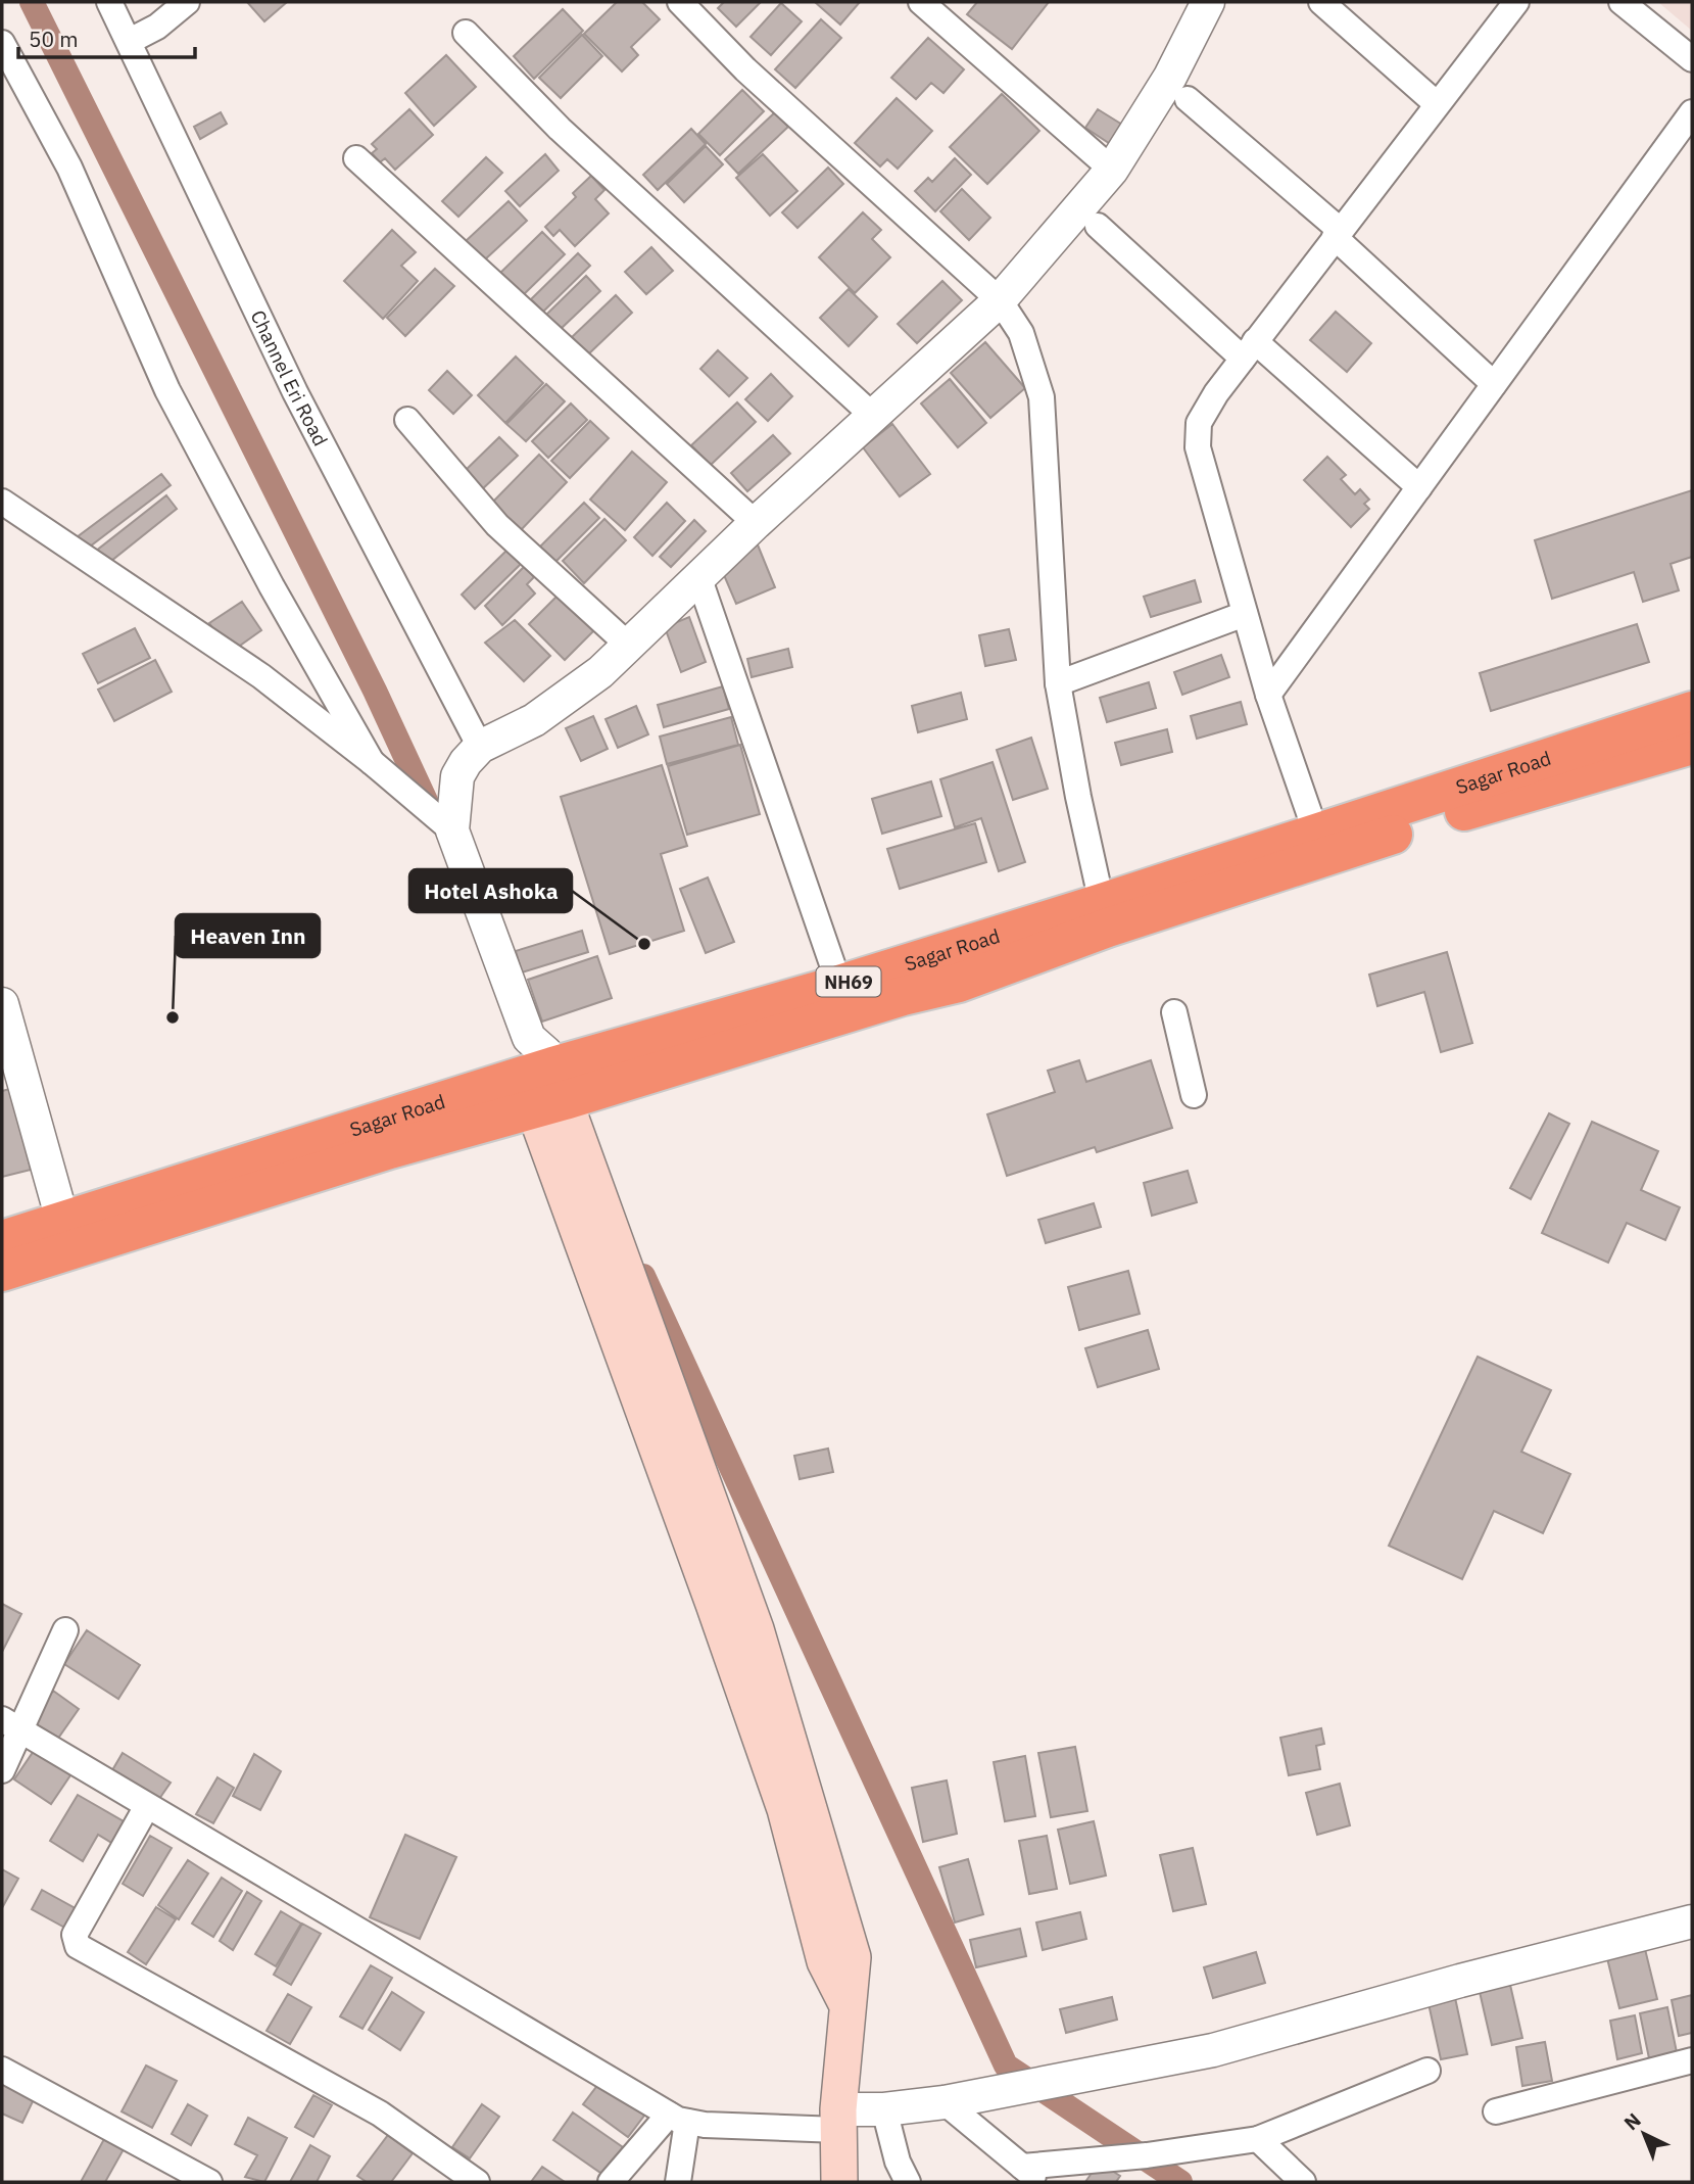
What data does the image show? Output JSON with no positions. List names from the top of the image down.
{
  "streets": {
    "highway": ["Sagar Road", "NH69"],
    "street": ["Channel Eri Road"]
  },
  "places": ["Hotel Ashoka", "Heaven Inn"],
  "scale_bar": "50 m",
  "north": "top left"
}
